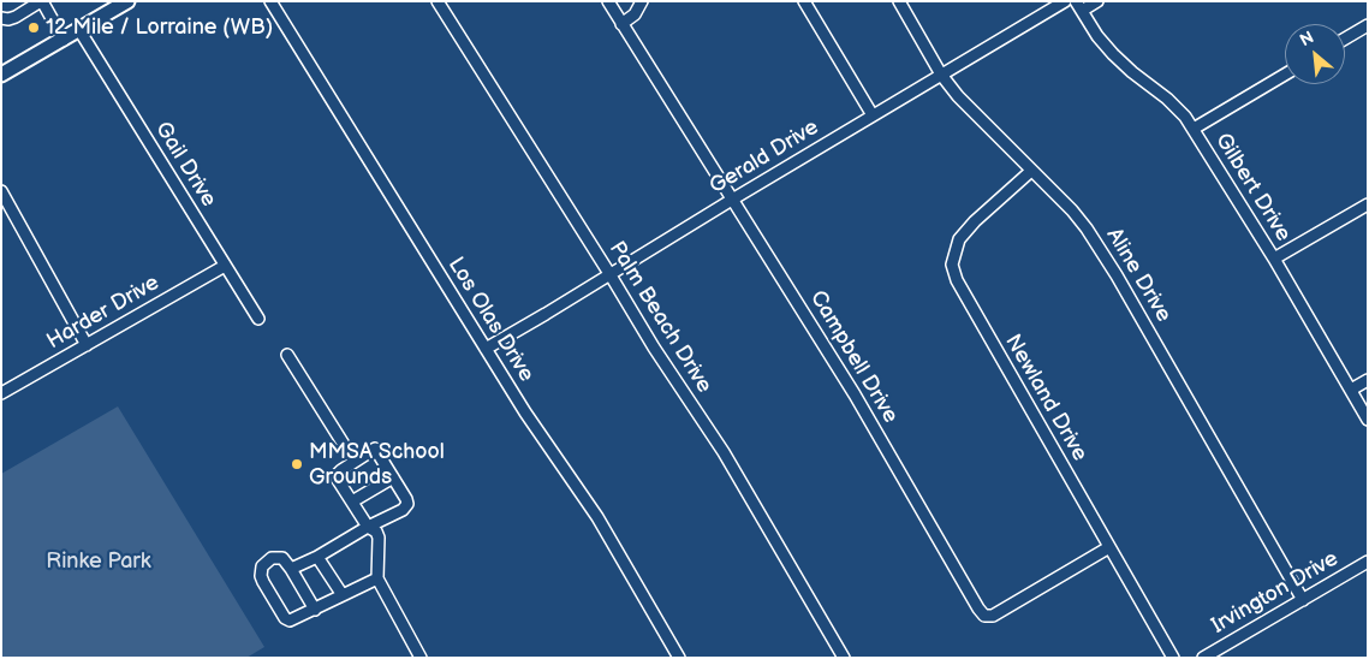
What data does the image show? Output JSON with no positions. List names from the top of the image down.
{
  "streets": {
    "street": [
      "Gerald Drive",
      "Gail Drive",
      "Gilbert Drive",
      "Aline Drive",
      "Harder Drive",
      "Palm Beach Drive",
      "Los Olas Drive",
      "Campbell Drive",
      "Newland Drive",
      "Irvington Drive"
    ]
  },
  "crossings": [
    ["Gerald Drive", "Aline Drive"],
    ["Gerald Drive", "Palm Beach Drive"],
    ["Gerald Drive", "Los Olas Drive"],
    ["Gerald Drive", "Campbell Drive"],
    ["Gail Drive", "Harder Drive"],
    ["Aline Drive", "Newland Drive"],
    ["Aline Drive", "Irvington Drive"],
    ["Campbell Drive", "Newland Drive"]
  ],
  "parks": ["Rinke Park"],
  "places": ["12 Mile / Lorraine (WB)", "MMSA School Grounds"],
  "north": "top left"
}
